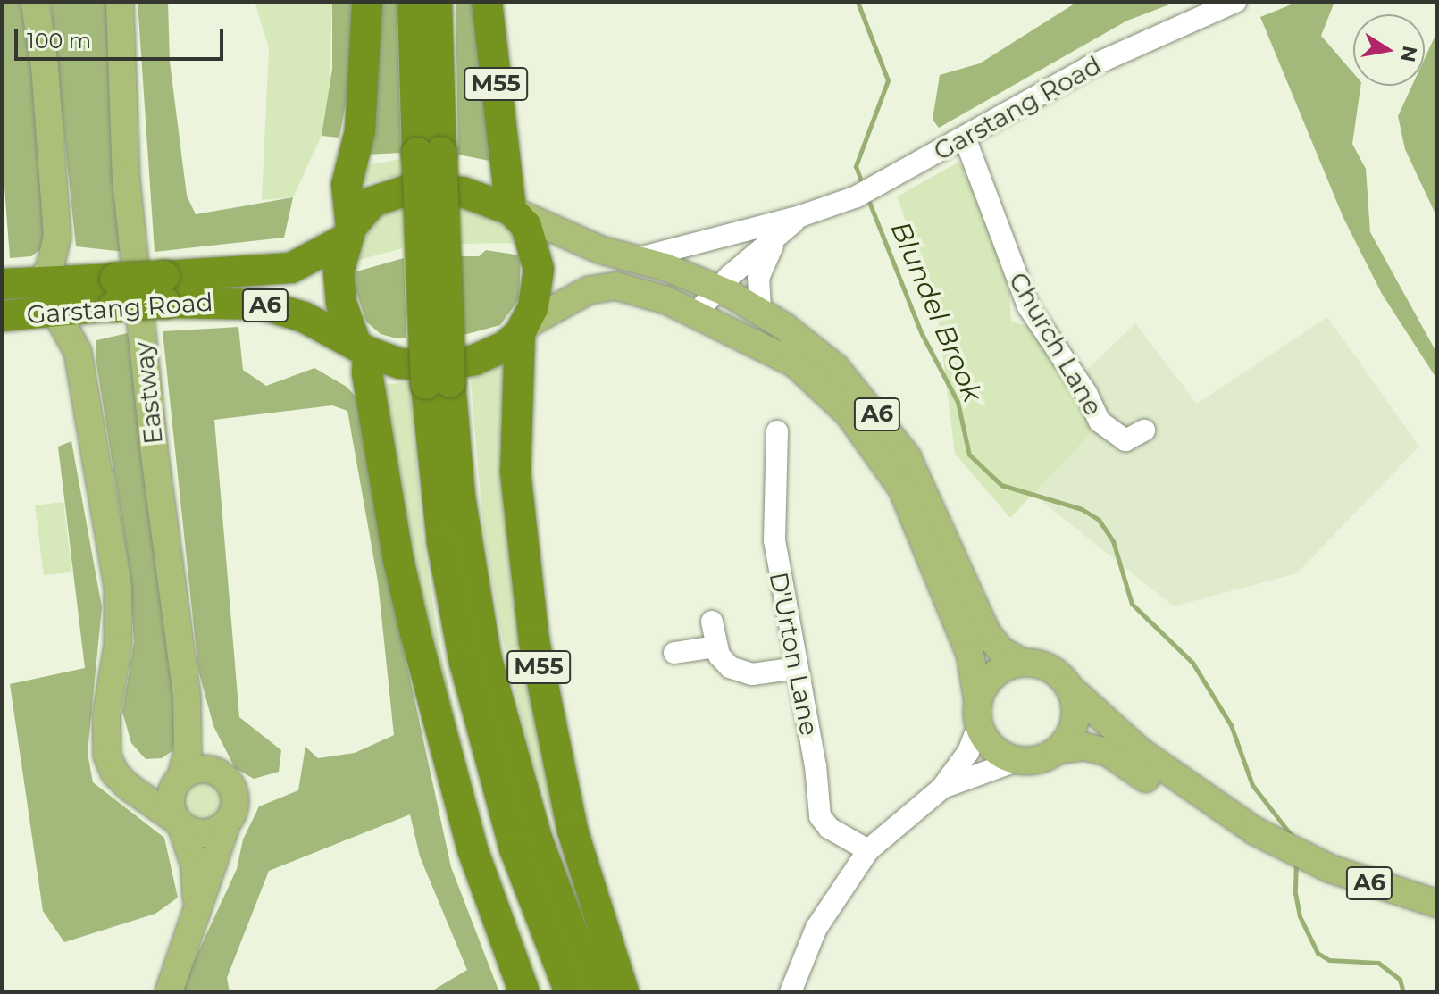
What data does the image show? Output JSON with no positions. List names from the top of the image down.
{
  "streets": {
    "highway": ["M55", "Garstang Road", "A6"],
    "main road": ["Eastway"],
    "street": ["Church Lane", "D'Urton Lane"]
  },
  "crossings": [
    ["M55", "Garstang Road"],
    ["M55", "A6"],
    ["Garstang Road", "A6"],
    ["Garstang Road", "Church Lane"]
  ],
  "water": ["Blundel Brook"],
  "scale_bar": "100 m",
  "north": "right"
}
